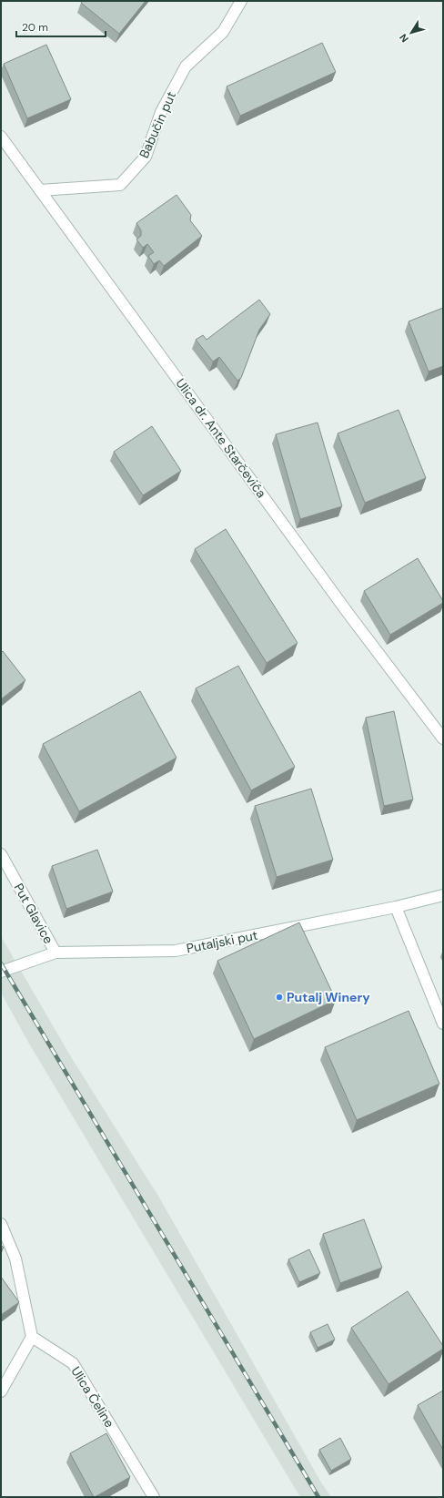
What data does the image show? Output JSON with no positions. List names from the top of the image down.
{
  "streets": {
    "street": [
      "Babučin put",
      "Ulica dr. Ante Starčevića",
      "Put Glavice",
      "Putaljski put",
      "Ulica Čeline"
    ]
  },
  "crossings": [
    ["Babučin put", "Ulica dr. Ante Starčevića"],
    ["Put Glavice", "Putaljski put"]
  ],
  "places": ["Putalj Winery"],
  "scale_bar": "20 m",
  "north": "bottom left"
}
